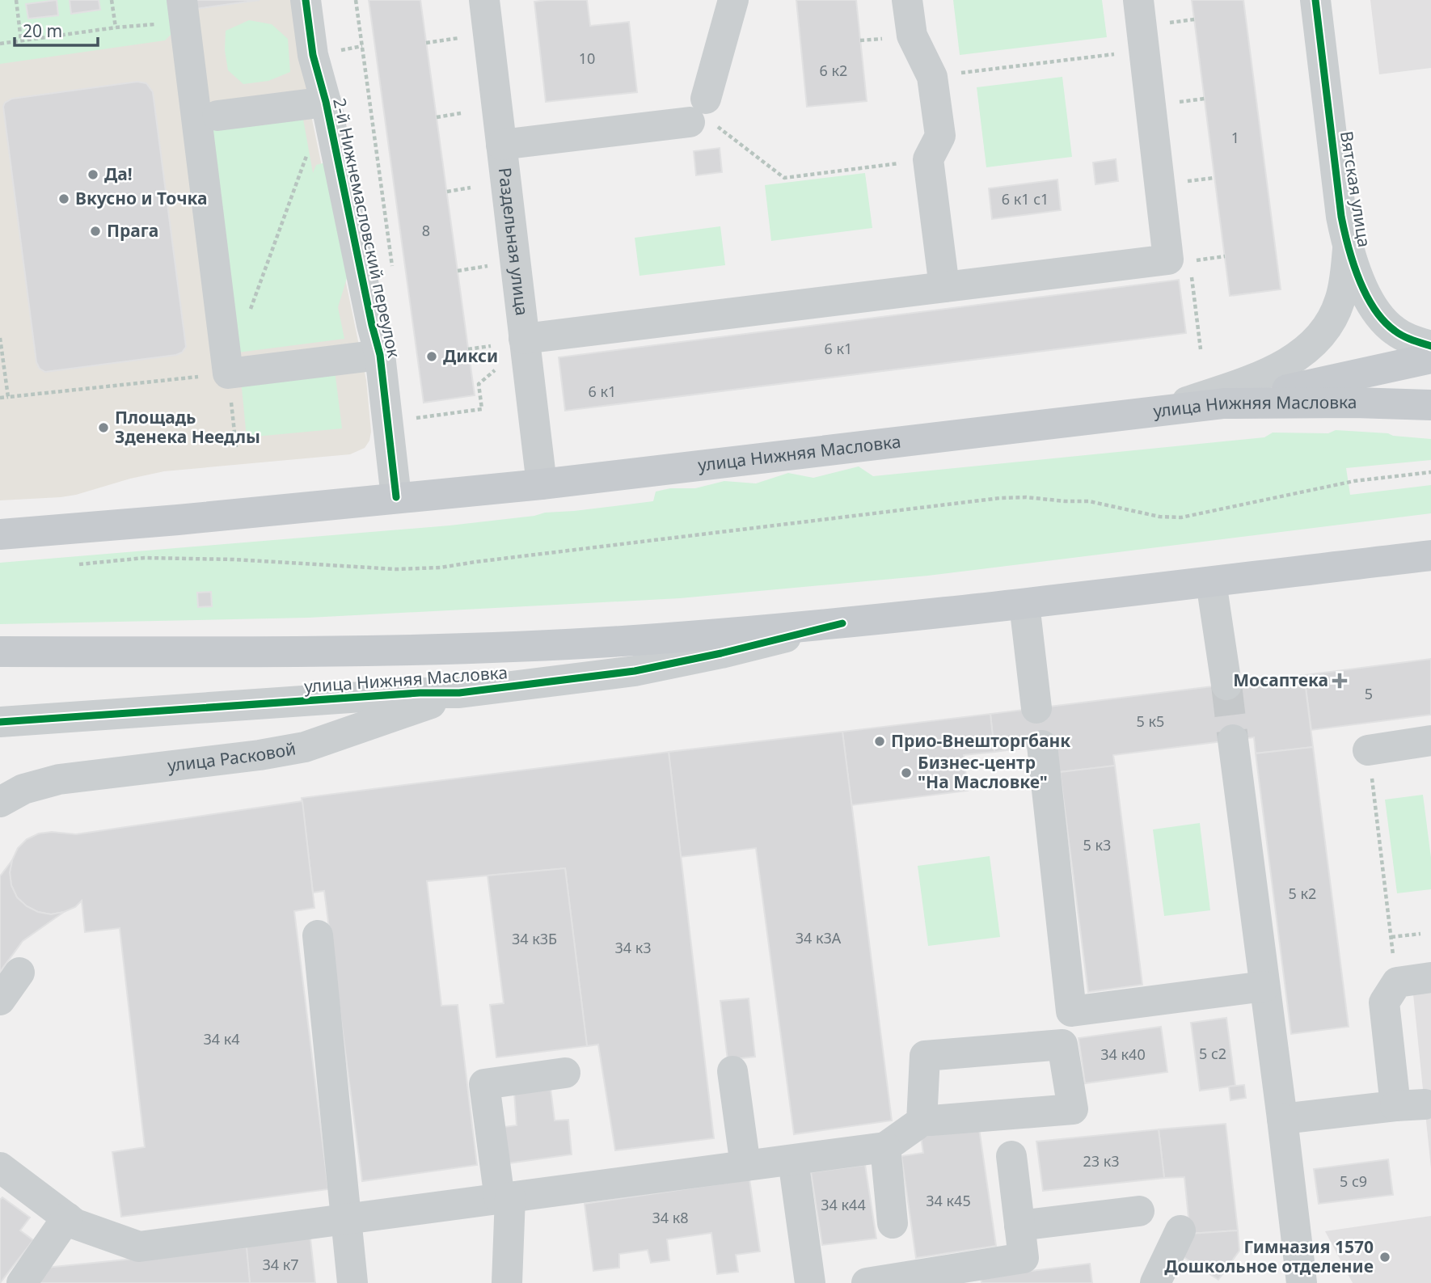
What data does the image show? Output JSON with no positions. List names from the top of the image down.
{
  "streets": {
    "main road": ["улица Нижняя Масловка"],
    "street": [
      "Вятская улица",
      "2-й Нижнемасловский переулок",
      "Раздельная улица",
      "улица Расковой"
    ]
  },
  "crossings": [
    ["Вятская улица", "улица Нижняя Масловка"],
    ["2-й Нижнемасловский переулок", "улица Нижняя Масловка"],
    ["Раздельная улица", "улица Нижняя Масловка"],
    ["улица Нижняя Масловка", "улица Расковой"]
  ],
  "places": {
    "other": [
      "Да!",
      "Вкусно и Точка",
      "Прага",
      "Дикси",
      "Площадь Зденека Неедлы",
      "Прио-Внешторгбанк",
      "Бизнес-центр \"На Масловке\"",
      "Гимназия 1570 Дошкольное отделение"
    ],
    "health": ["Мосаптека"]
  },
  "house_numbers": [
    "10",
    "6 к2",
    "1",
    "6 к1 с1",
    "8",
    "6 к1",
    "6 к1",
    "5",
    "5 к5",
    "5 к3",
    "5 к2",
    "34 к3А",
    "34 к3Б",
    "34 к3",
    "34 к4",
    "5 с2",
    "34 к40",
    "23 к3",
    "5 с9",
    "34 к45",
    "34 к44",
    "34 к8",
    "34 к7"
  ],
  "scale_bar": "20 m"
}
